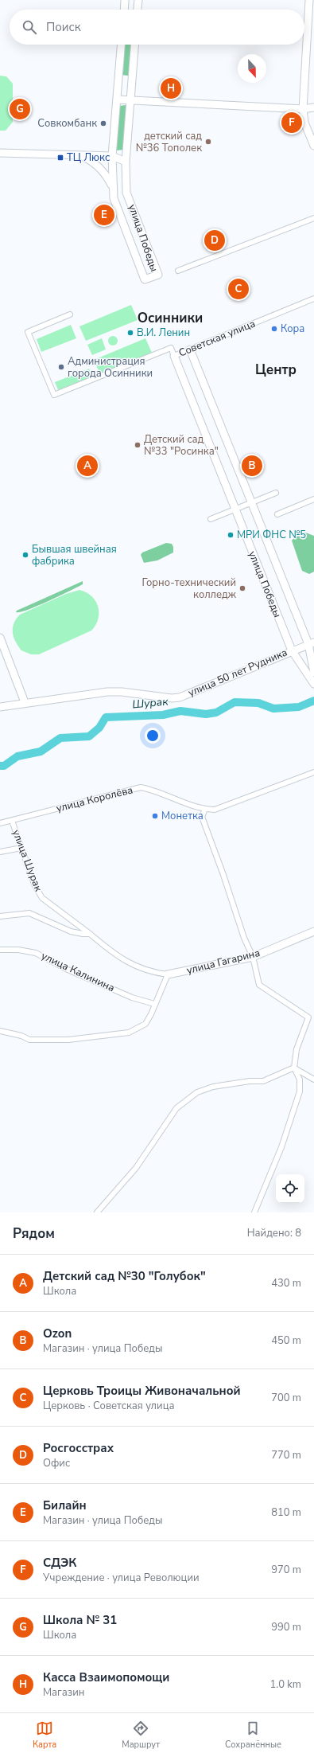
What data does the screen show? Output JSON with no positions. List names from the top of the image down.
{
  "streets": {
    "street": [
      "улица Победы",
      "Советская улица",
      "улица 50 лет Рудника",
      "улица Королёва",
      "улица Шурак",
      "улица Гагарина",
      "улица Калинина"
    ]
  },
  "crossings": [
    ["улица Победы", "Советская улица"],
    ["улица Победы", "улица 50 лет Рудника"],
    ["улица Королёва", "улица Шурак"],
    ["улица Шурак", "улица Гагарина"]
  ],
  "districts": ["Осинники", "Центр"],
  "water": ["Шурак"],
  "places": {
    "other": [
      "Совкомбанк",
      "детский сад №36 Тополек",
      "Кора",
      "В.И. Ленин",
      "Администрация города Осинники",
      "Детский сад №33 \"Росинка\"",
      "МРИ ФНС №5",
      "Бывшая швейная фабрика",
      "Горно-технический колледж",
      "Монетка"
    ],
    "transit": ["ТЦ Люкс"]
  },
  "north": "bottom",
  "page": {
    "search": "Поиск",
    "pins": [
      "H",
      "G",
      "F",
      "E",
      "D",
      "C",
      "A",
      "B"
    ],
    "heading": ["Рядом", "Найдено: 8"],
    "list": [
      {
        "mark": "A",
        "name": "Детский сад №30 \"Голубок\"",
        "note": "Школа",
        "value": "430 m"
      },
      {
        "mark": "B",
        "name": "Ozon",
        "note": "Магазин · улица Победы",
        "value": "450 m"
      },
      {
        "mark": "C",
        "name": "Церковь Троицы Живоначальной",
        "note": "Церковь · Советская улица",
        "value": "700 m"
      },
      {
        "mark": "D",
        "name": "Росгосстрах",
        "note": "Офис",
        "value": "770 m"
      },
      {
        "mark": "E",
        "name": "Билайн",
        "note": "Магазин · улица Победы",
        "value": "810 m"
      },
      {
        "mark": "F",
        "name": "СДЭК",
        "note": "Учреждение · улица Революции",
        "value": "970 m"
      },
      {
        "mark": "G",
        "name": "Школа № 31",
        "note": "Школа",
        "value": "990 m"
      },
      {
        "mark": "H",
        "name": "Касса Взаимопомощи",
        "note": "Магазин",
        "value": "1.0 km"
      }
    ],
    "nav": ["Карта", "Маршрут", "Сохранённые"]
  }
}
